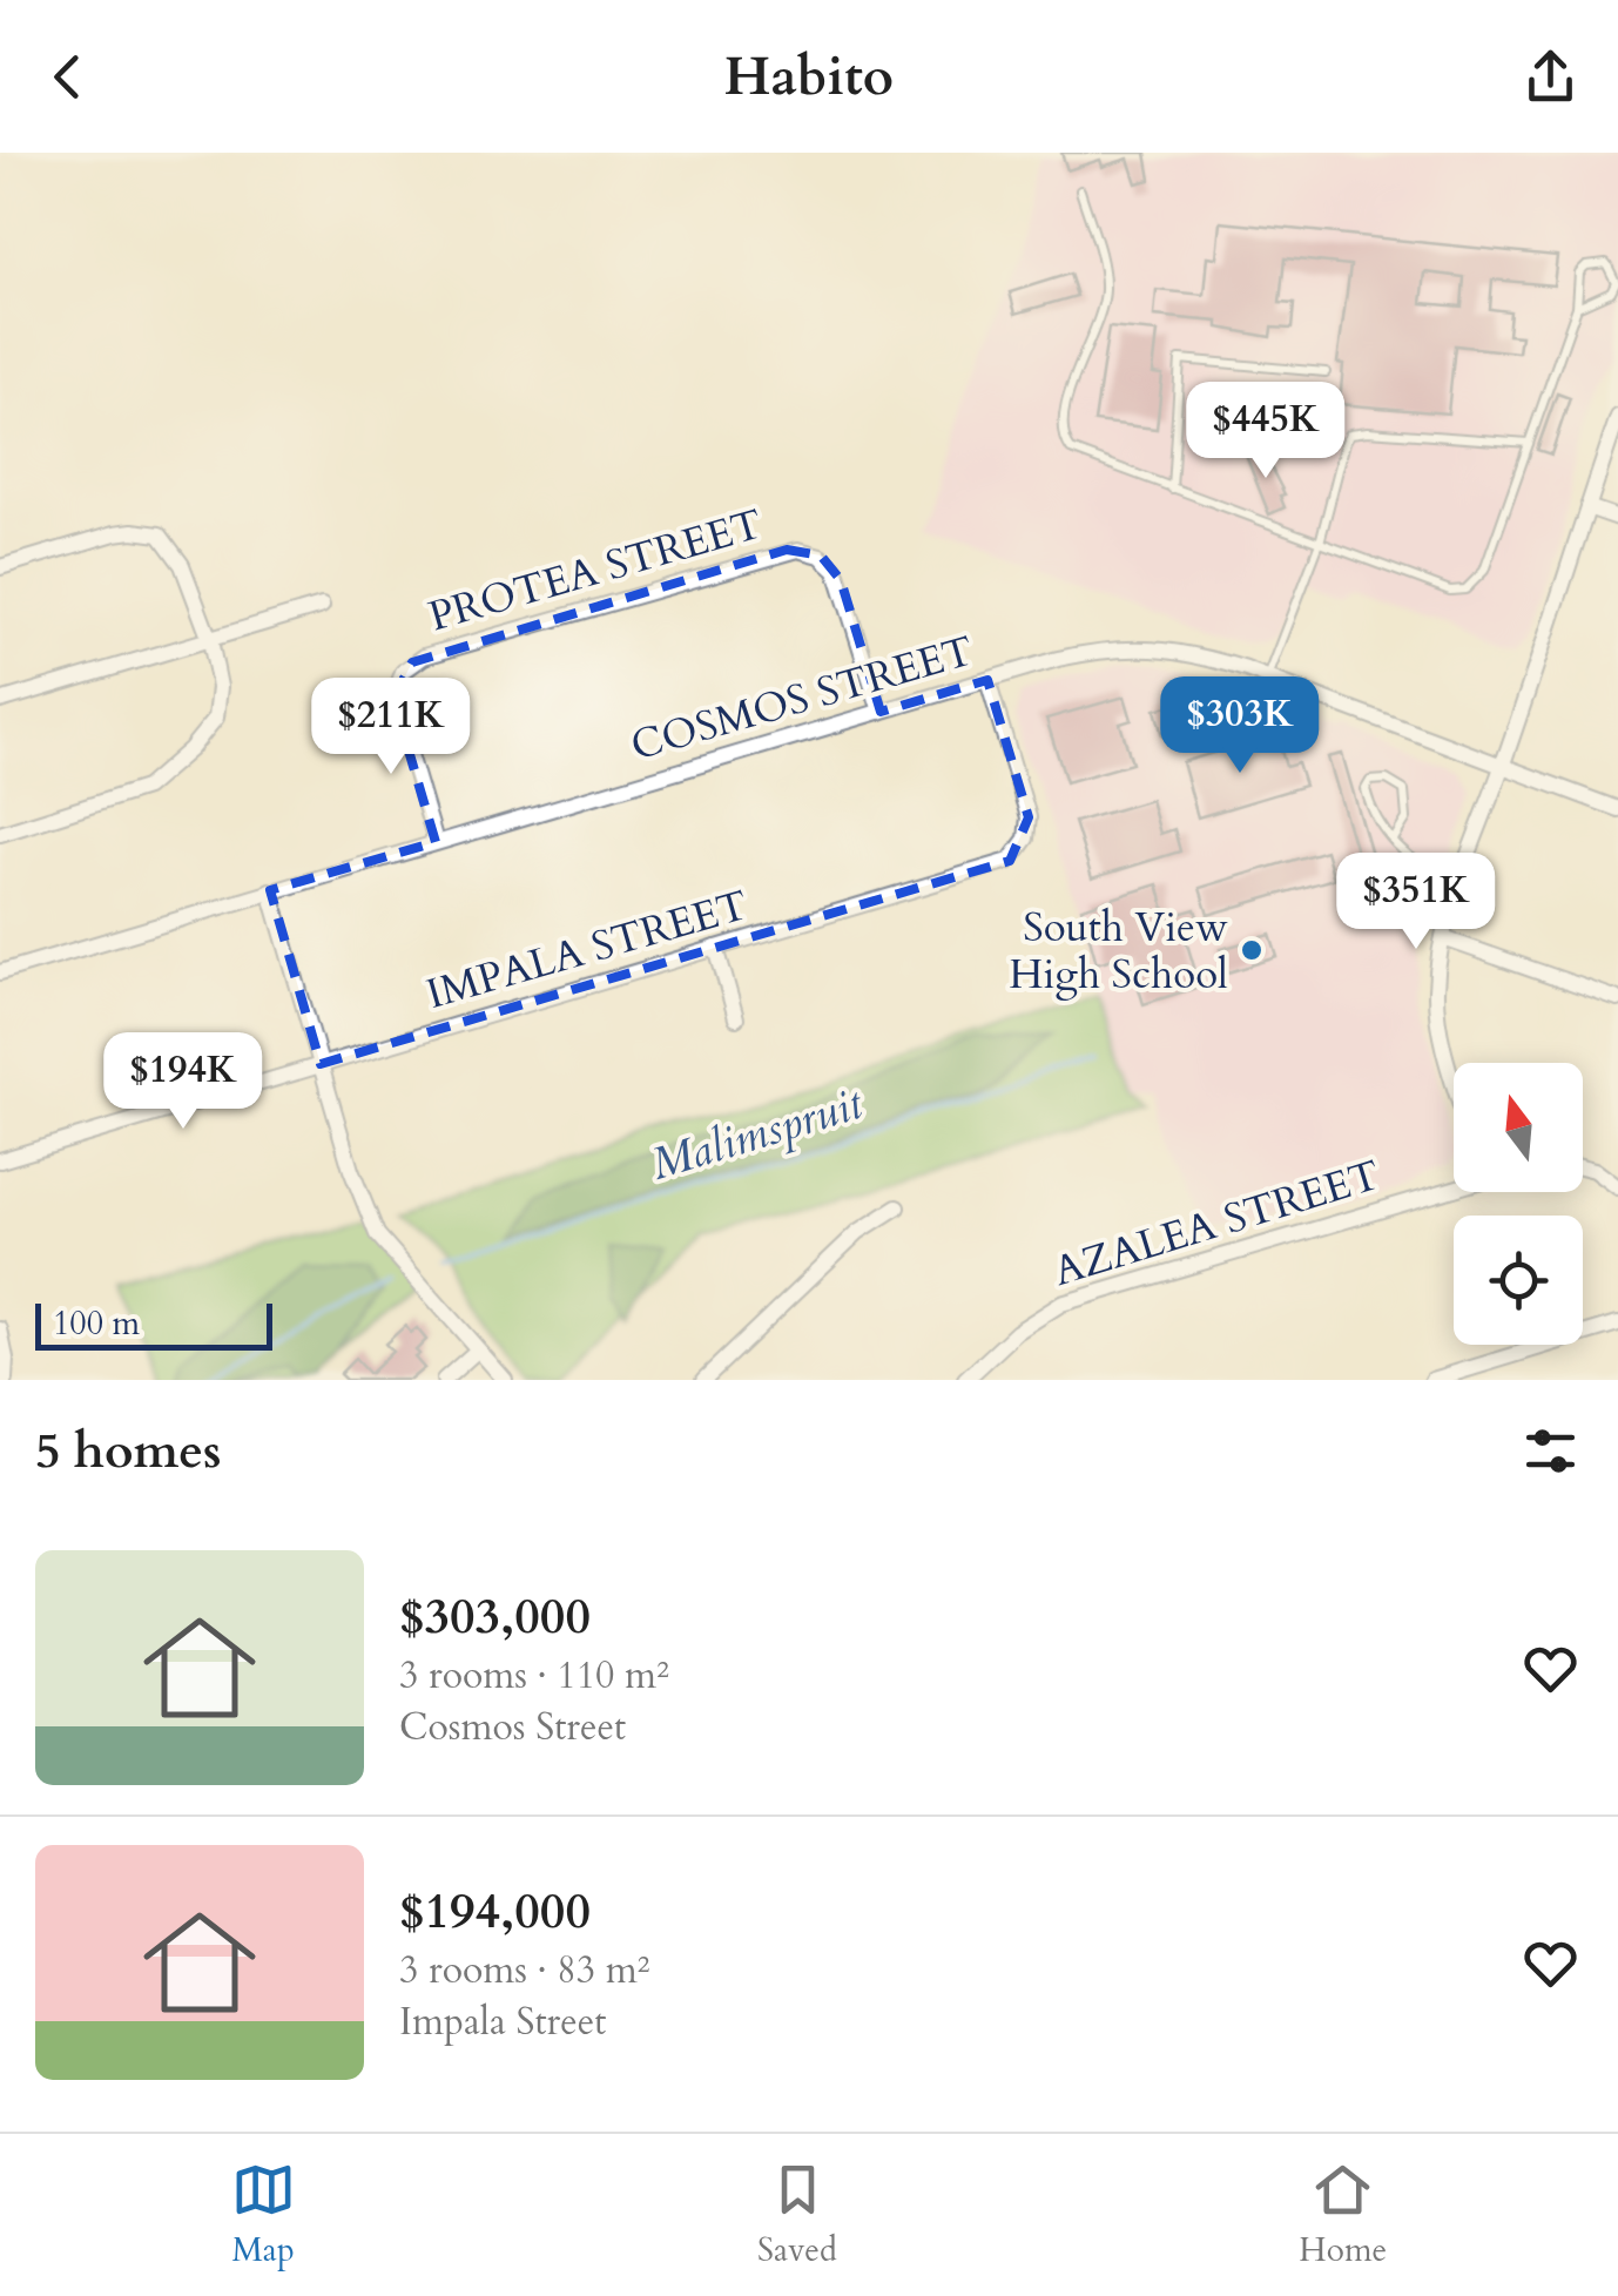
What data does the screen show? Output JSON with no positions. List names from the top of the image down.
{
  "streets": {
    "street": [
      "PROTEA STREET",
      "COSMOS STREET",
      "IMPALA STREET",
      "AZALEA STREET"
    ]
  },
  "crossings": [
    ["PROTEA STREET", "COSMOS STREET"],
    ["COSMOS STREET", "IMPALA STREET"]
  ],
  "water": ["Malimspruit"],
  "places": ["South View High School"],
  "scale_bar": "100 m",
  "north": "top",
  "page": {
    "header": "Habito",
    "price": [
      "$445K",
      "$303K",
      "$211K",
      "$351K",
      "$194K"
    ],
    "scale": "100 m",
    "heading": "5 homes",
    "list": [
      {
        "name": "$303,000",
        "note": "3 rooms · 110 m² · Cosmos Street"
      },
      {
        "name": "$194,000",
        "note": "3 rooms · 83 m² · Impala Street"
      }
    ],
    "tabs": ["Map", "Saved", "Home"]
  }
}
